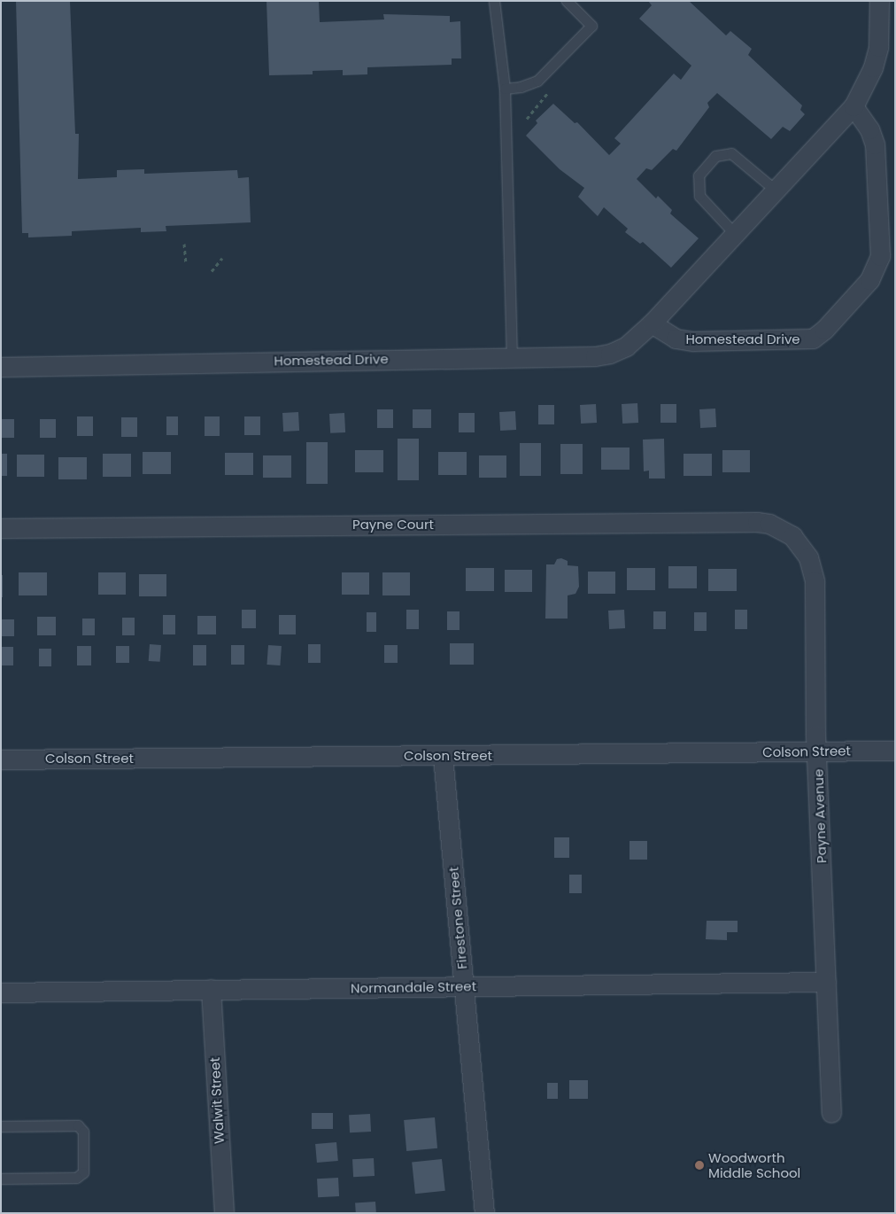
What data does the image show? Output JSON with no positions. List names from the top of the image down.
{
  "streets": {
    "street": [
      "Homestead Drive",
      "Payne Court",
      "Colson Street",
      "Payne Avenue",
      "Firestone Street",
      "Normandale Street",
      "Walwit Street"
    ]
  },
  "crossings": [
    ["Payne Court", "Payne Avenue"],
    ["Colson Street", "Payne Avenue"],
    ["Colson Street", "Firestone Street"],
    ["Payne Avenue", "Normandale Street"],
    ["Firestone Street", "Normandale Street"],
    ["Normandale Street", "Walwit Street"]
  ],
  "places": ["Woodworth Middle School"]
}
